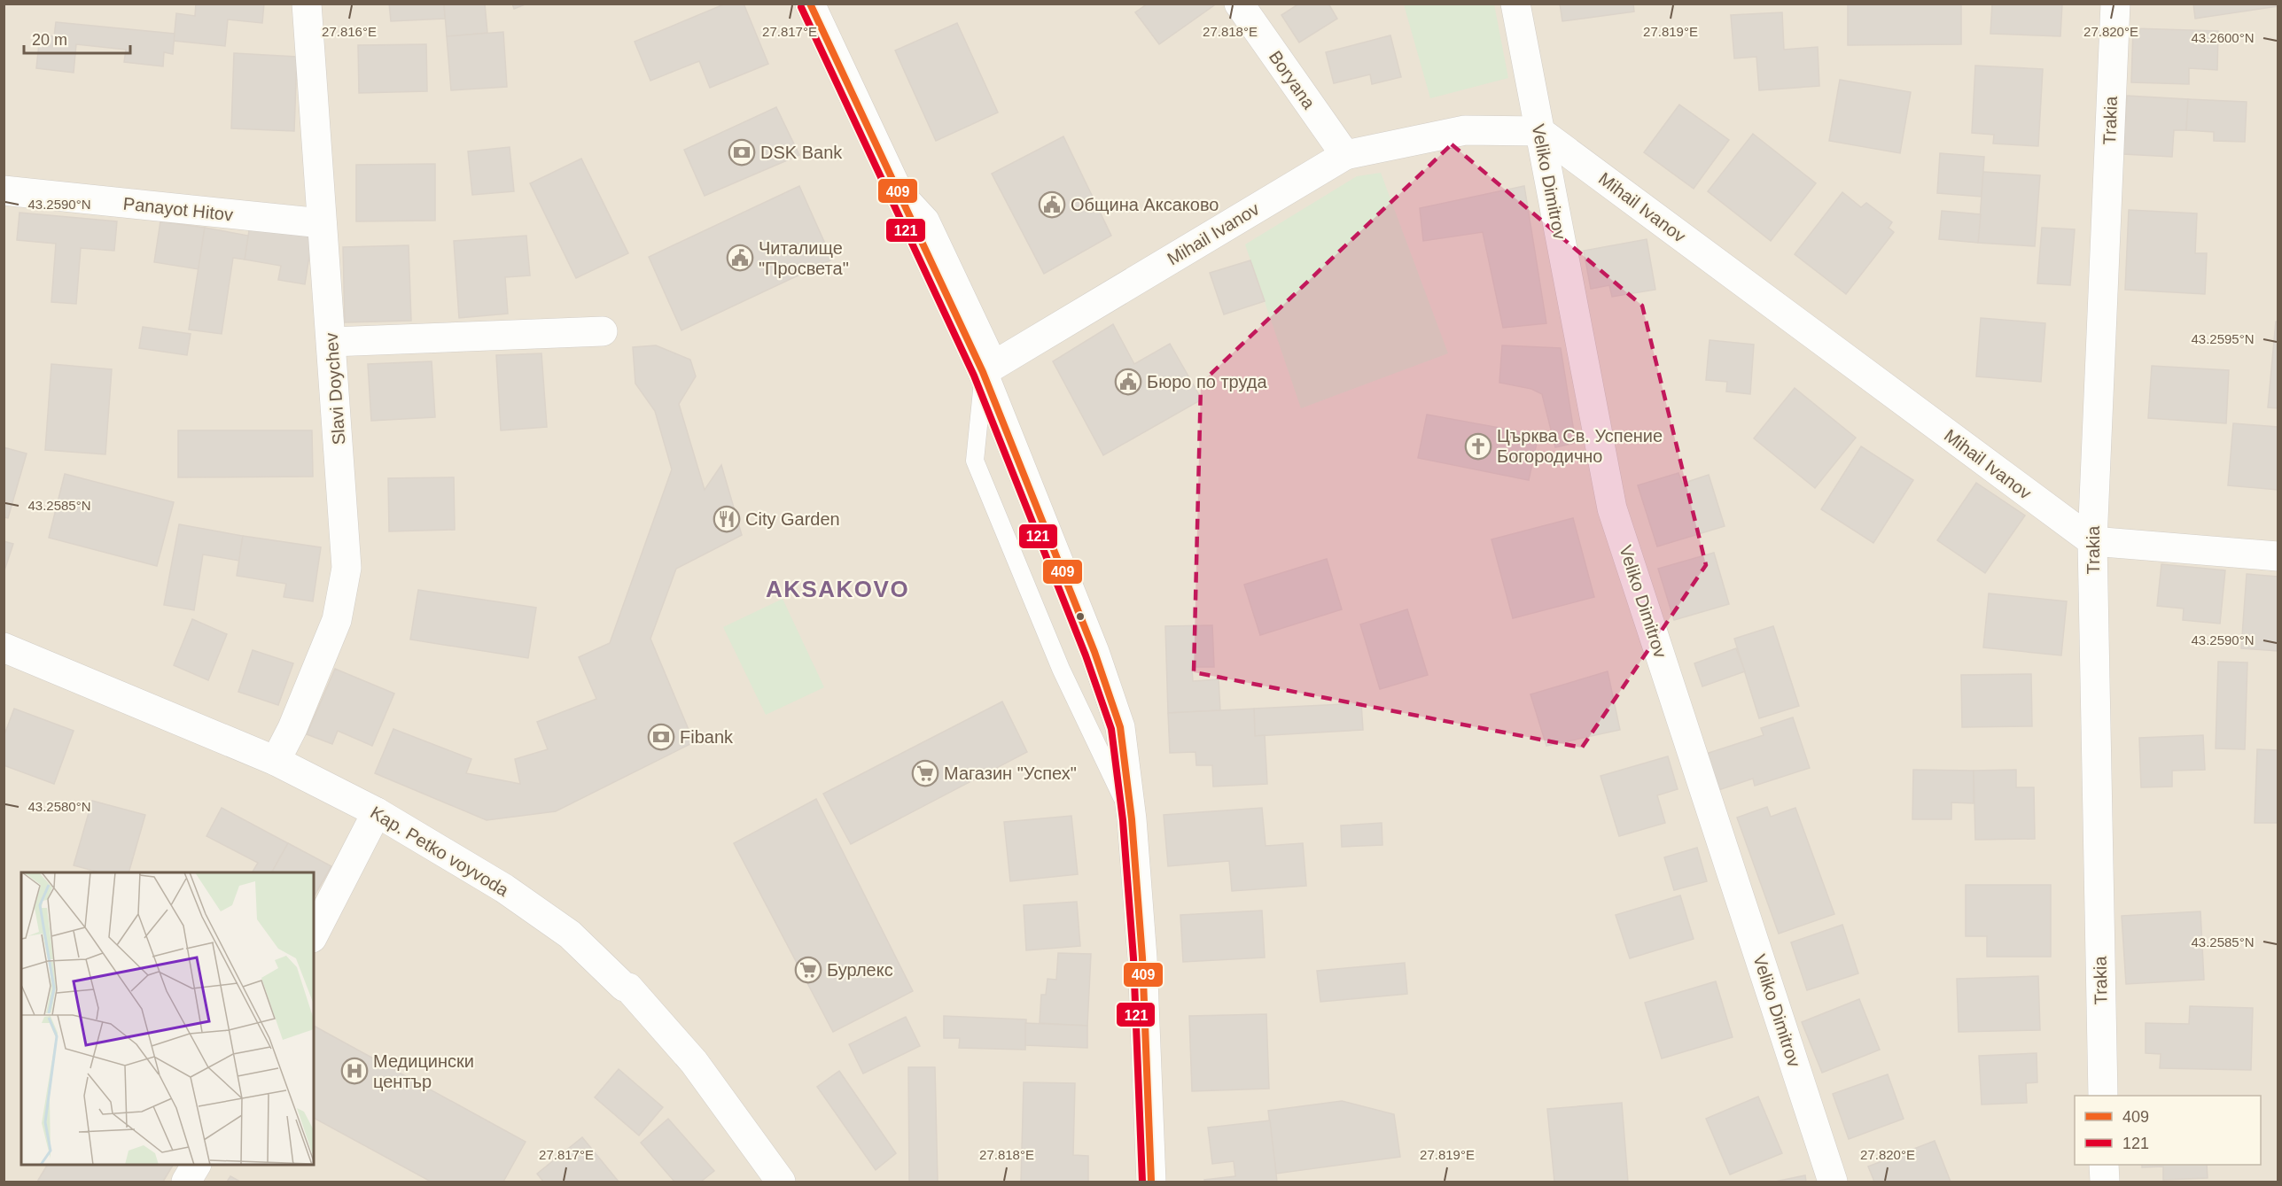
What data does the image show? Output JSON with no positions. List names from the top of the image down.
{
  "streets": {
    "street": [
      "Boryana",
      "Trakia",
      "Veliko Dimitrov",
      "Mihail Ivanov",
      "Panayot Hitov",
      "Slavi Doychev",
      "Kap. Petko voyvoda"
    ]
  },
  "crossings": [
    ["Boryana", "Mihail Ivanov"],
    ["Trakia", "Mihail Ivanov"],
    ["Veliko Dimitrov", "Mihail Ivanov"],
    ["Panayot Hitov", "Slavi Doychev"],
    ["Slavi Doychev", "Kap. Petko voyvoda"]
  ],
  "districts": ["AKSAKOVO"],
  "places": {
    "bank": ["DSK Bank", "Fibank"],
    "public building": ["Община Аксаково", "Читалище \"Просвета\"", "Бюро по труда"],
    "church": ["Църква Св. Успение Богородично"],
    "restaurant": ["City Garden"],
    "supermarket": ["Магазин \"Успех\"", "Бурлекс"],
    "hospital": ["Медицински център"]
  },
  "lines": ["transit line 409", "transit line 121"],
  "legend": ["409", "121"],
  "scale_bar": "20 m",
  "coordinates": [
    "27.817°E",
    "27.820°E",
    "27.816°E",
    "27.818°E",
    "27.819°E",
    "43.2600°N",
    "43.2590°N",
    "43.2595°N",
    "43.2585°N",
    "43.2580°N"
  ]
}
